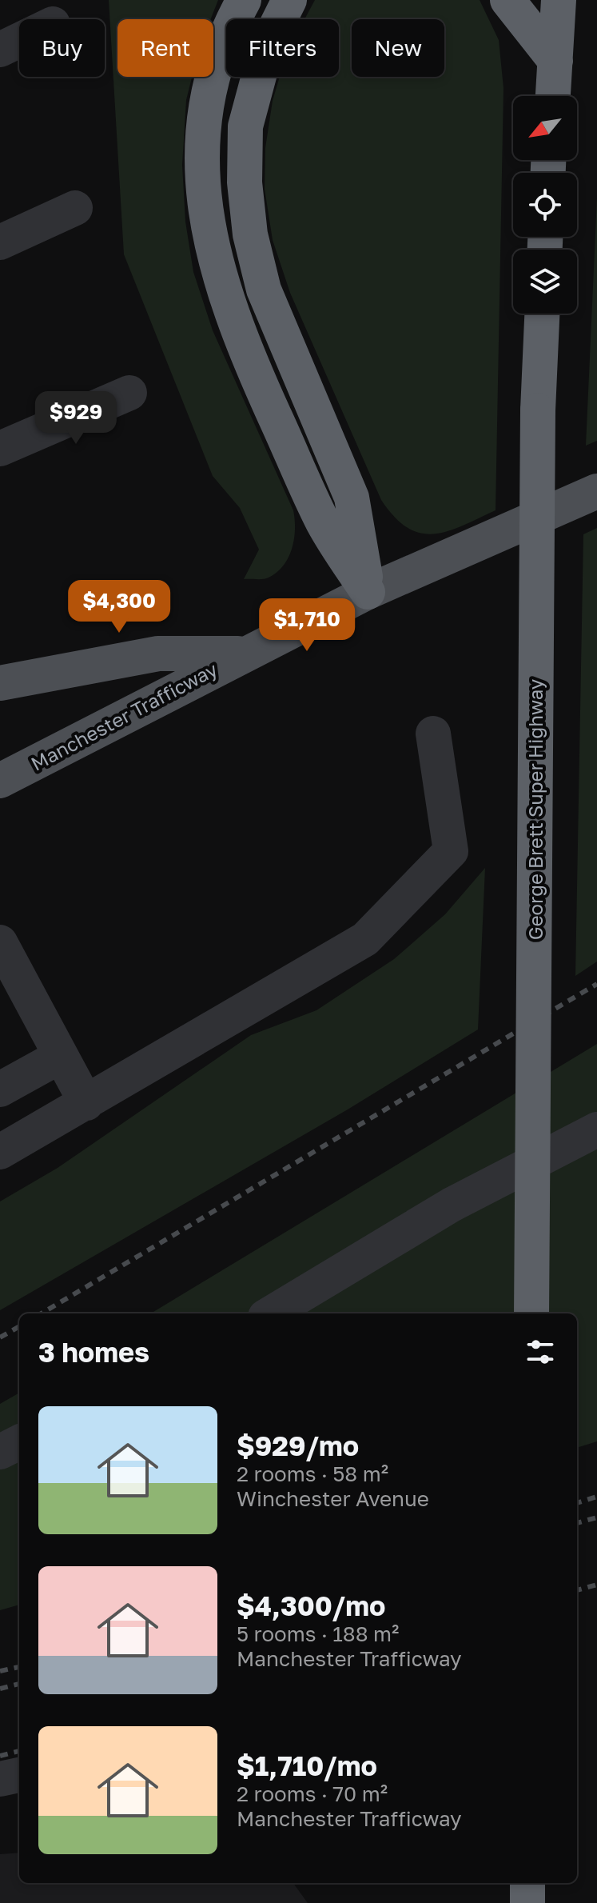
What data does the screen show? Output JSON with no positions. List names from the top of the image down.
{
  "streets": {
    "highway": ["George Brett Super Highway"],
    "main road": ["Manchester Trafficway"]
  },
  "north": "bottom left",
  "page": {
    "chip": [
      "Buy",
      "Rent",
      "Filters",
      "New"
    ],
    "price": ["$929", "$4,300", "$1,710"],
    "heading": "3 homes",
    "list": [
      {
        "name": "$929/mo",
        "note": "2 rooms · 58 m² · Winchester Avenue"
      },
      {
        "name": "$4,300/mo",
        "note": "5 rooms · 188 m² · Manchester Trafficway"
      },
      {
        "name": "$1,710/mo",
        "note": "2 rooms · 70 m² · Manchester Trafficway"
      }
    ]
  }
}
